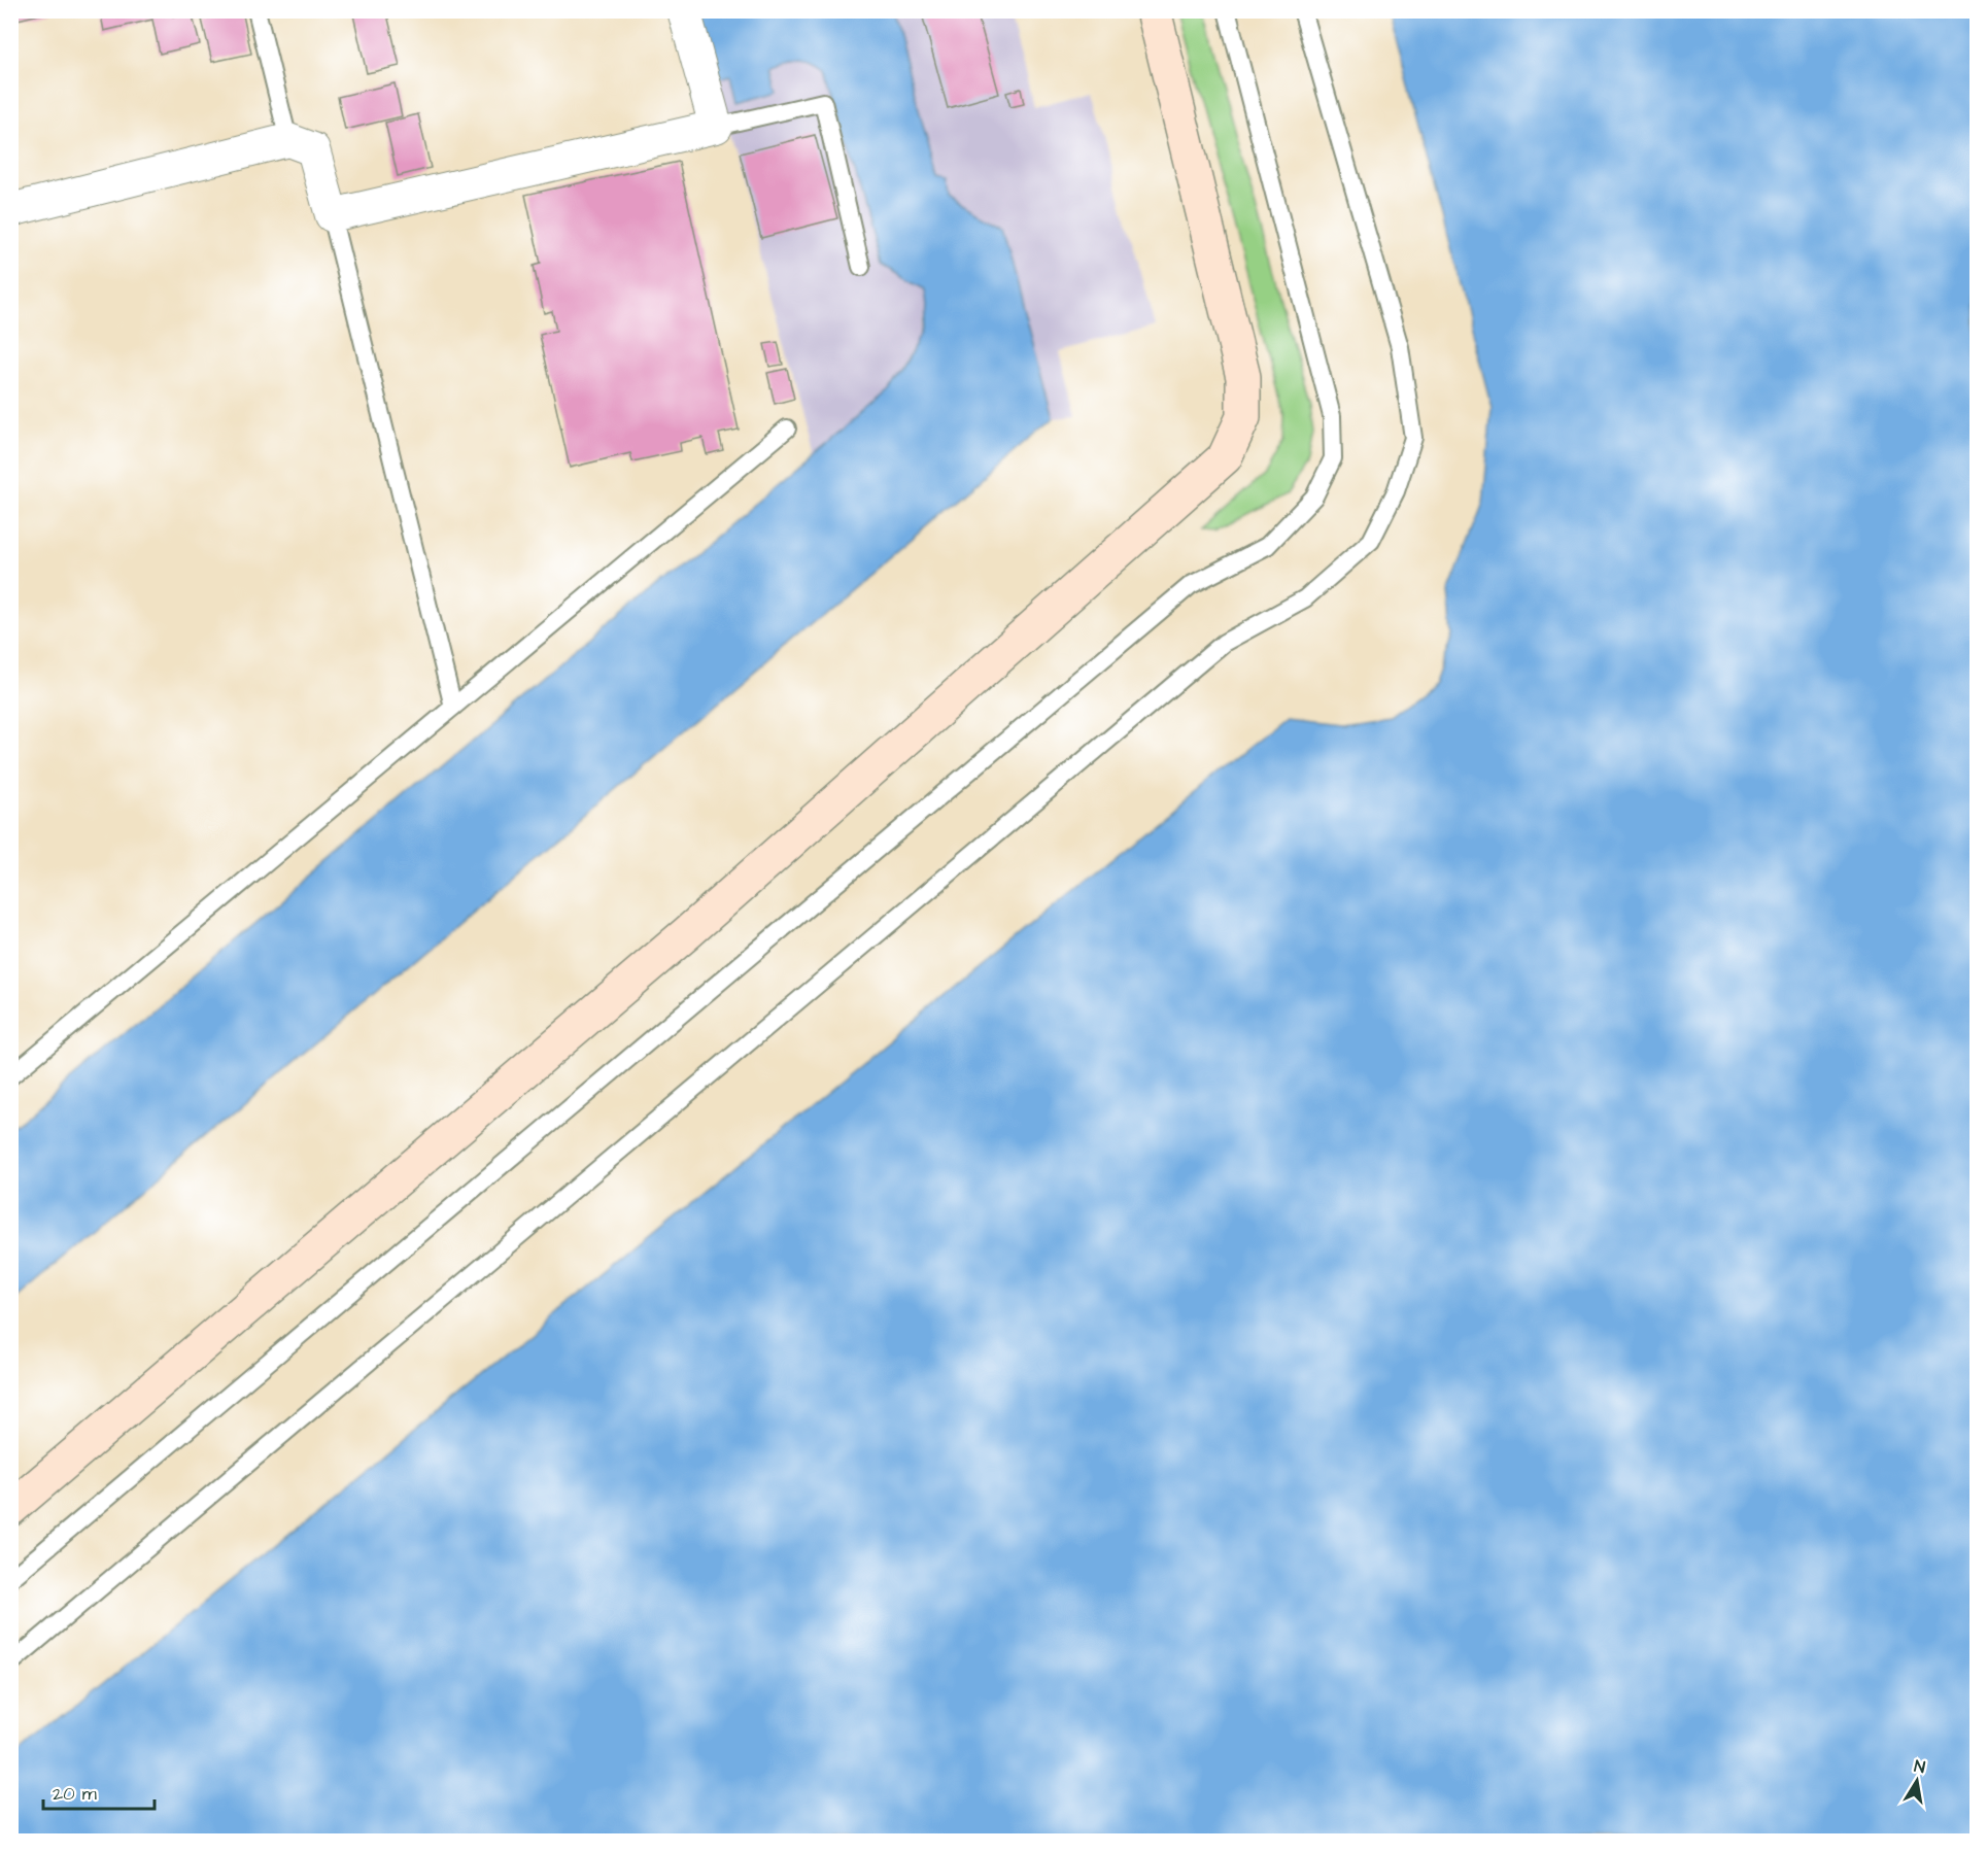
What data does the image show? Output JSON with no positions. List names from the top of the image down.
{
  "scale_bar": "20 m",
  "north": "top"
}
